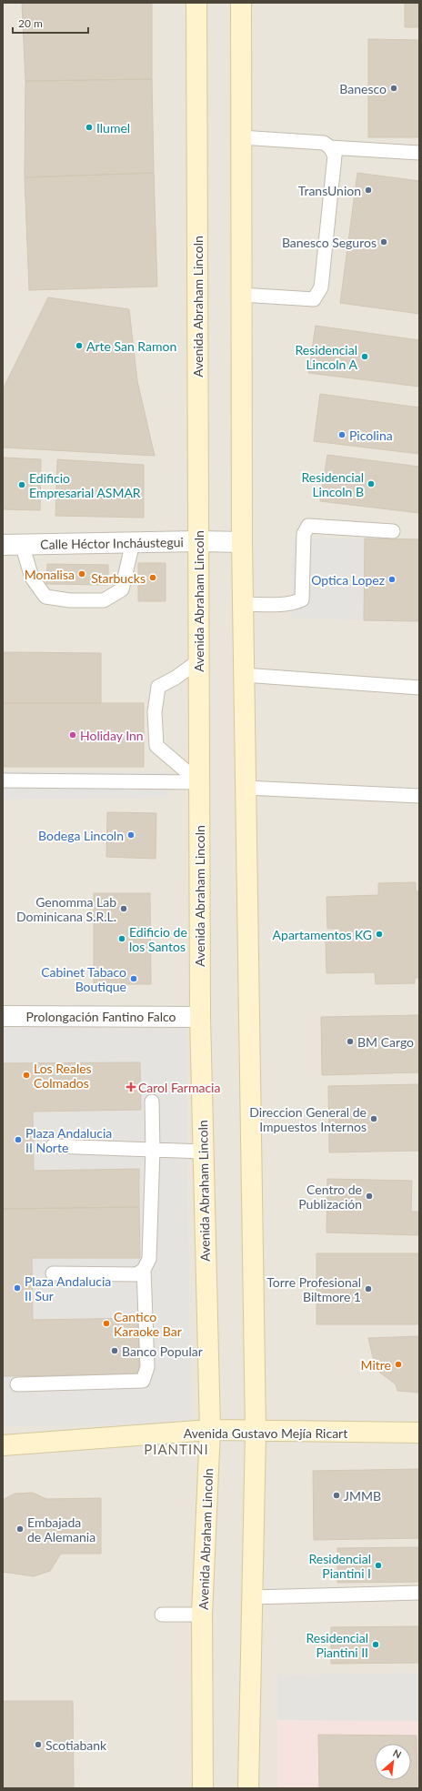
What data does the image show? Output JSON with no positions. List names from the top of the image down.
{
  "streets": {
    "main road": ["Avenida Abraham Lincoln", "Avenida Gustavo Mejía Ricart"],
    "street": ["Calle Héctor Incháustegui", "Prolongación Fantino Falco"]
  },
  "crossings": [
    ["Avenida Abraham Lincoln", "Calle Héctor Incháustegui"],
    ["Avenida Abraham Lincoln", "Prolongación Fantino Falco"],
    ["Avenida Abraham Lincoln", "Avenida Gustavo Mejía Ricart"]
  ],
  "districts": ["PIANTINI"],
  "places": {
    "other": [
      "Banesco",
      "Ilumel",
      "TransUnion",
      "Banesco Seguros",
      "Arte San Ramon",
      "Residencial Lincoln A",
      "Picolina",
      "Residencial Lincoln B",
      "Edificio Empresarial ASMAR",
      "Monalisa",
      "Starbucks",
      "Optica Lopez",
      "Holiday Inn",
      "Bodega Lincoln",
      "Genomma Lab Dominicana S.R.L.",
      "Apartamentos KG",
      "Edificio de los Santos",
      "Cabinet Tabaco Boutique",
      "BM Cargo",
      "Los Reales Colmados",
      "Direccion General de Impuestos Internos",
      "Plaza Andalucia II Norte",
      "Centro de Publización",
      "Plaza Andalucia II Sur",
      "Torre Profesional Biltmore 1",
      "Cantico Karaoke Bar",
      "Banco Popular",
      "Mitre",
      "JMMB",
      "Embajada de Alemania",
      "Residencial Piantini I",
      "Residencial Piantini II",
      "Scotiabank"
    ],
    "health": ["Carol Farmacia"]
  },
  "scale_bar": "20 m",
  "north": "top right"
}
